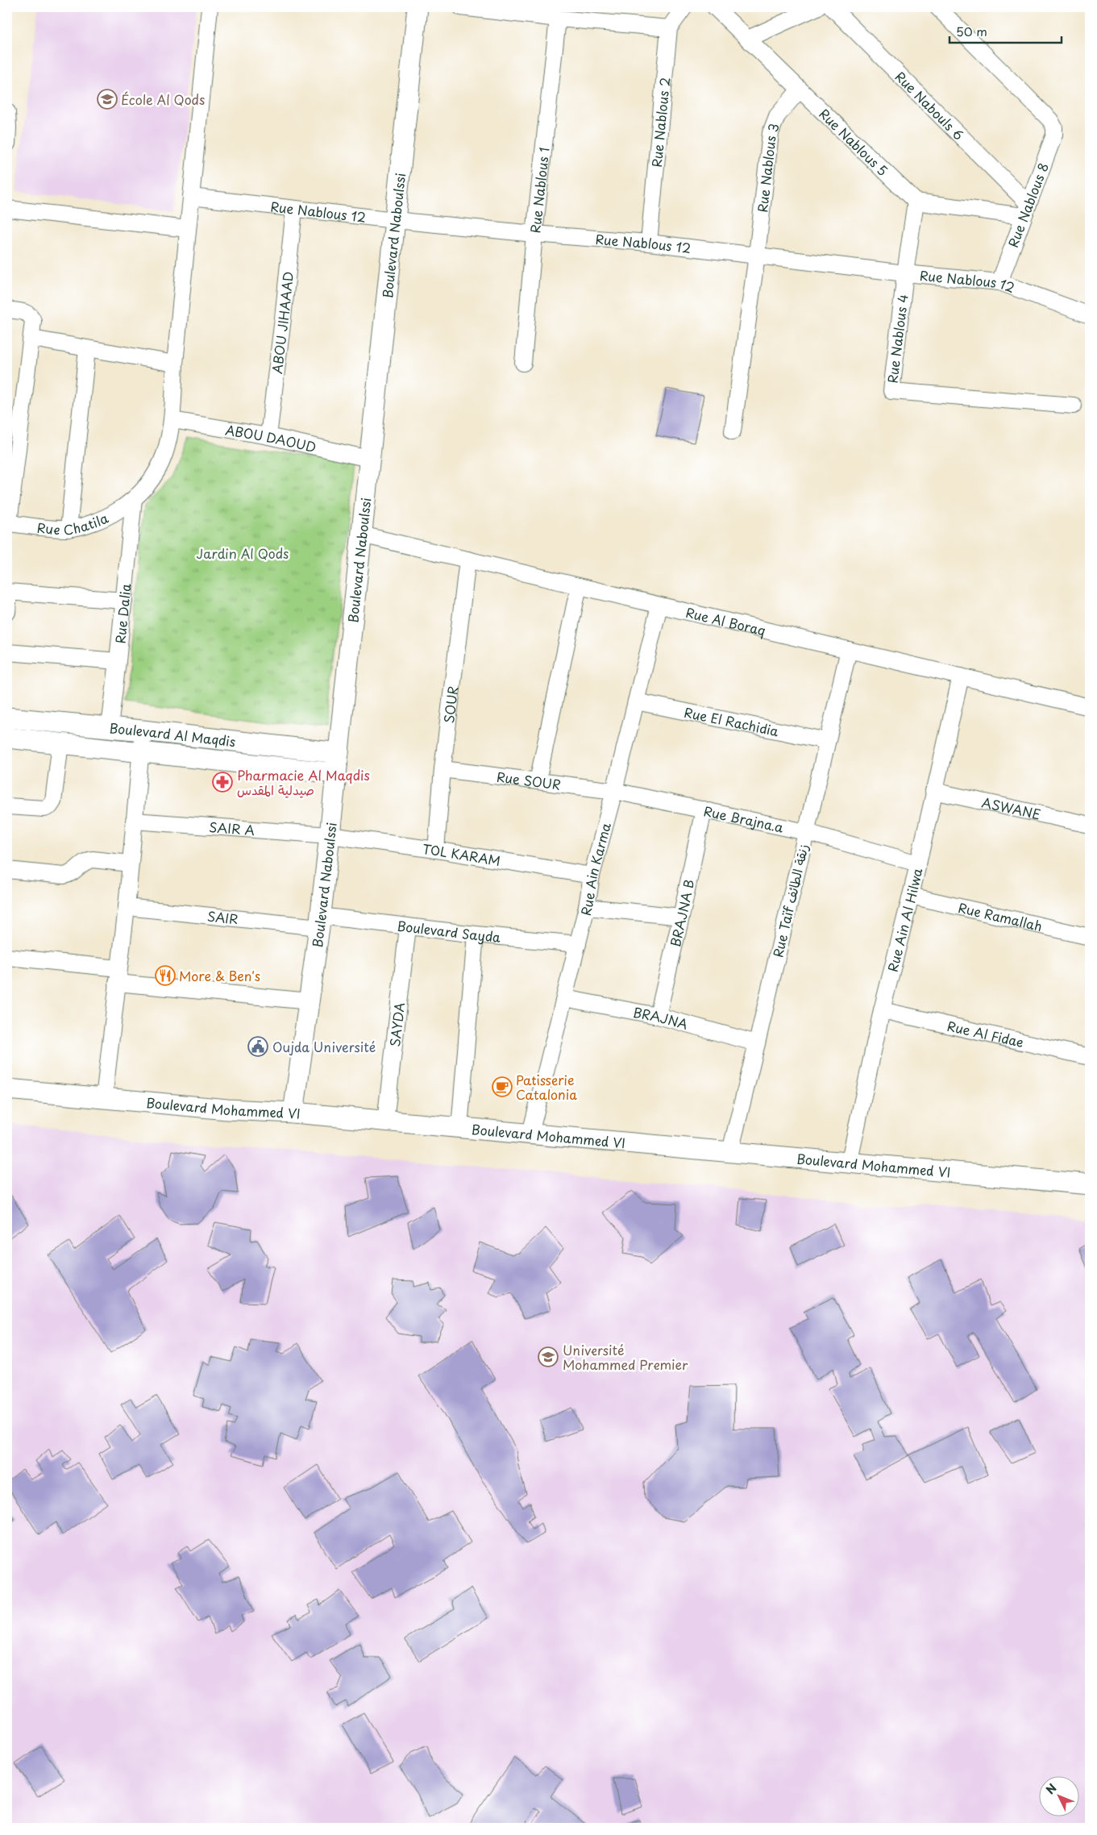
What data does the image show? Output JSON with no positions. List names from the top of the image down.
{
  "streets": {
    "street": [
      "Rue Nabouls 6",
      "Rue Nablous 2",
      "Rue Nablous 5",
      "Rue Nablous 3",
      "Rue Nablous 1",
      "Rue Nablous 8",
      "Rue Nablous 12",
      "Boulevard Naboulssi",
      "ABOU JIHAAAD",
      "Rue Nablous 4",
      "ABOU DAOUD",
      "Rue Chatila",
      "Rue Dalia",
      "Rue Al Boraq",
      "SOUR",
      "Rue El Rachidia",
      "Boulevard Al Maqdis",
      "Rue SOUR",
      "ASWANE",
      "Rue Brajna.a",
      "SAIR A",
      "TOL KARAM",
      "Rue Ain Karma",
      "Rue Taïf زنقة الطائف",
      "BRAJNA B",
      "Rue Ramallah",
      "SAIR",
      "Rue Ain Al Hilwa",
      "Boulevard Sayda",
      "BRAJNA",
      "SAYDA",
      "Rue Al Fidae",
      "Boulevard Mohammed VI"
    ]
  },
  "crossings": [
    ["Rue Nabouls 6", "Rue Nablous 8"],
    ["Rue Nablous 2", "Rue Nablous 12"],
    ["Rue Nablous 5", "Rue Nablous 3"],
    ["Rue Nablous 5", "Rue Nablous 4"],
    ["Rue Nablous 3", "Rue Nablous 12"],
    ["Rue Nablous 1", "Rue Nablous 12"],
    ["Rue Nablous 8", "Rue Nablous 12"],
    ["Rue Nablous 12", "Boulevard Naboulssi"],
    ["Rue Nablous 12", "ABOU JIHAAAD"],
    ["Rue Nablous 12", "Rue Nablous 4"],
    ["Rue Nablous 12", "Rue Chatila"],
    ["Boulevard Naboulssi", "ABOU DAOUD"],
    ["Boulevard Naboulssi", "Rue Al Boraq"],
    ["Boulevard Naboulssi", "Boulevard Al Maqdis"],
    ["Boulevard Naboulssi", "SAIR A"],
    ["Boulevard Naboulssi", "TOL KARAM"],
    ["Boulevard Naboulssi", "SAIR"],
    ["Boulevard Naboulssi", "Boulevard Sayda"],
    ["Boulevard Naboulssi", "Boulevard Mohammed VI"],
    ["ABOU JIHAAAD", "ABOU DAOUD"],
    ["ABOU DAOUD", "Rue Chatila"],
    ["Rue Chatila", "Rue Dalia"],
    ["Rue Dalia", "Boulevard Al Maqdis"],
    ["Rue Al Boraq", "SOUR"],
    ["Rue Al Boraq", "Rue Ain Karma"],
    ["Rue Al Boraq", "Rue Taïf زنقة الطائف"],
    ["Rue Al Boraq", "Rue Ain Al Hilwa"],
    ["SOUR", "Rue SOUR"],
    ["SOUR", "TOL KARAM"],
    ["Rue El Rachidia", "Rue Ain Karma"],
    ["Rue El Rachidia", "Rue Taïf زنقة الطائف"],
    ["Rue SOUR", "Rue Brajna.a"],
    ["Rue SOUR", "Rue Ain Karma"],
    ["ASWANE", "Rue Ain Al Hilwa"],
    ["Rue Brajna.a", "Rue Ain Karma"],
    ["Rue Brajna.a", "Rue Taïf زنقة الطائف"],
    ["Rue Brajna.a", "BRAJNA B"],
    ["Rue Brajna.a", "Rue Ain Al Hilwa"],
    ["SAIR A", "TOL KARAM"],
    ["TOL KARAM", "Rue Ain Karma"],
    ["Rue Ain Karma", "Boulevard Sayda"],
    ["Rue Ain Karma", "BRAJNA"],
    ["Rue Ain Karma", "Boulevard Mohammed VI"],
    ["Rue Taïf زنقة الطائف", "BRAJNA"],
    ["Rue Taïf زنقة الطائف", "Boulevard Mohammed VI"],
    ["BRAJNA B", "BRAJNA"],
    ["Rue Ramallah", "Rue Ain Al Hilwa"],
    ["SAIR", "Boulevard Sayda"],
    ["Rue Ain Al Hilwa", "Rue Al Fidae"],
    ["Rue Ain Al Hilwa", "Boulevard Mohammed VI"],
    ["Boulevard Sayda", "SAYDA"],
    ["SAYDA", "Boulevard Mohammed VI"]
  ],
  "parks": ["Jardin Al Qods"],
  "places": {
    "school or university": ["École Al Qods", "Université Mohammed Premier"],
    "pharmacy": ["Pharmacie Al Maqdis صيدلية المقدس"],
    "restaurant": ["More & Ben's"],
    "public building": ["Oujda Université"],
    "cafe": ["Patisserie Catalonia"]
  },
  "scale_bar": "50 m",
  "north": "top left"
}
